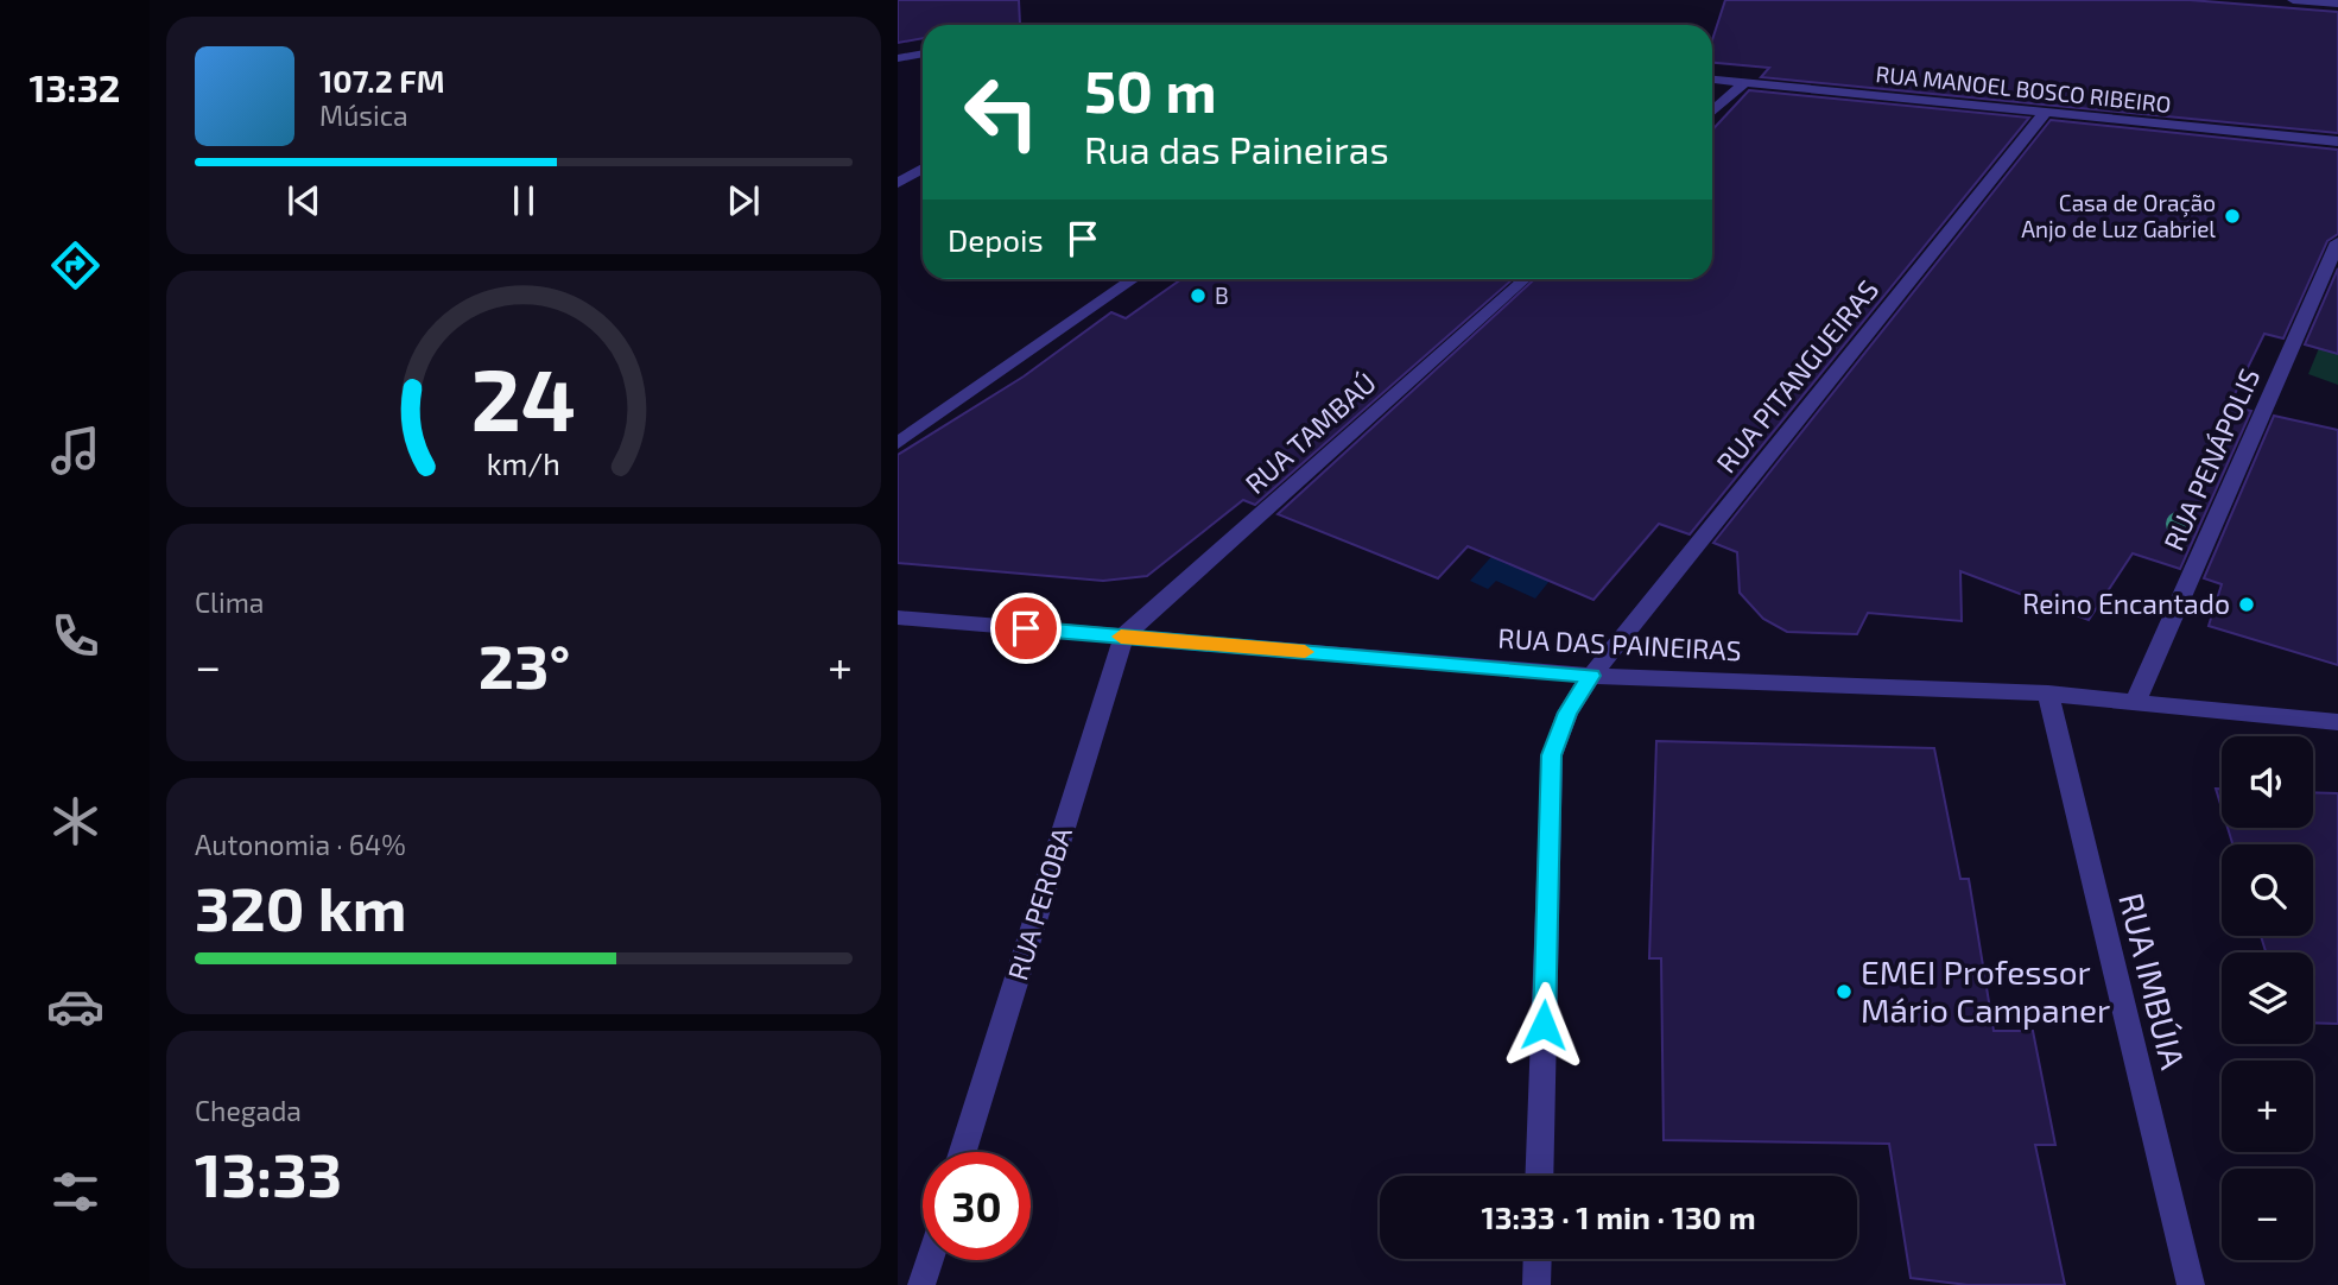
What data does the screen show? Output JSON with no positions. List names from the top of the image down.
{
  "streets": {
    "street": [
      "RUA MANOEL BOSCO RIBEIRO",
      "RUA PITANGUEIRAS",
      "RUA TAMBAÚ",
      "RUA PENÁPOLIS",
      "RUA DAS PAINEIRAS",
      "RUA PEROBA",
      "RUA IMBÚIA"
    ]
  },
  "crossings": [
    ["RUA MANOEL BOSCO RIBEIRO", "RUA PITANGUEIRAS"],
    ["RUA PITANGUEIRAS", "RUA DAS PAINEIRAS"],
    ["RUA TAMBAÚ", "RUA DAS PAINEIRAS"],
    ["RUA TAMBAÚ", "RUA PEROBA"],
    ["RUA PENÁPOLIS", "RUA DAS PAINEIRAS"],
    ["RUA DAS PAINEIRAS", "RUA PEROBA"],
    ["RUA DAS PAINEIRAS", "RUA IMBÚIA"]
  ],
  "places": [
    "Casa de Oração Anjo de Luz Gabriel",
    "B",
    "Reino Encantado",
    "EMEI Professor Mário Campaner"
  ],
  "page": {
    "tabs": "13:32",
    "turn": ["50 m", "Rua das Paineiras"],
    "song": ["107.2 FM", "Música"],
    "then": "Depois",
    "tile": [
      "Clima",
      ["Autonomia · 64%", "320 km"],
      ["Chegada", "13:33"]
    ],
    "heat": ["−", "23°", "+"],
    "map_buttons": ["+", "−"],
    "limit": "30",
    "trip": "13:33 · 1 min · 130 m",
    "gauge": ["24", "km/h"]
  }
}
